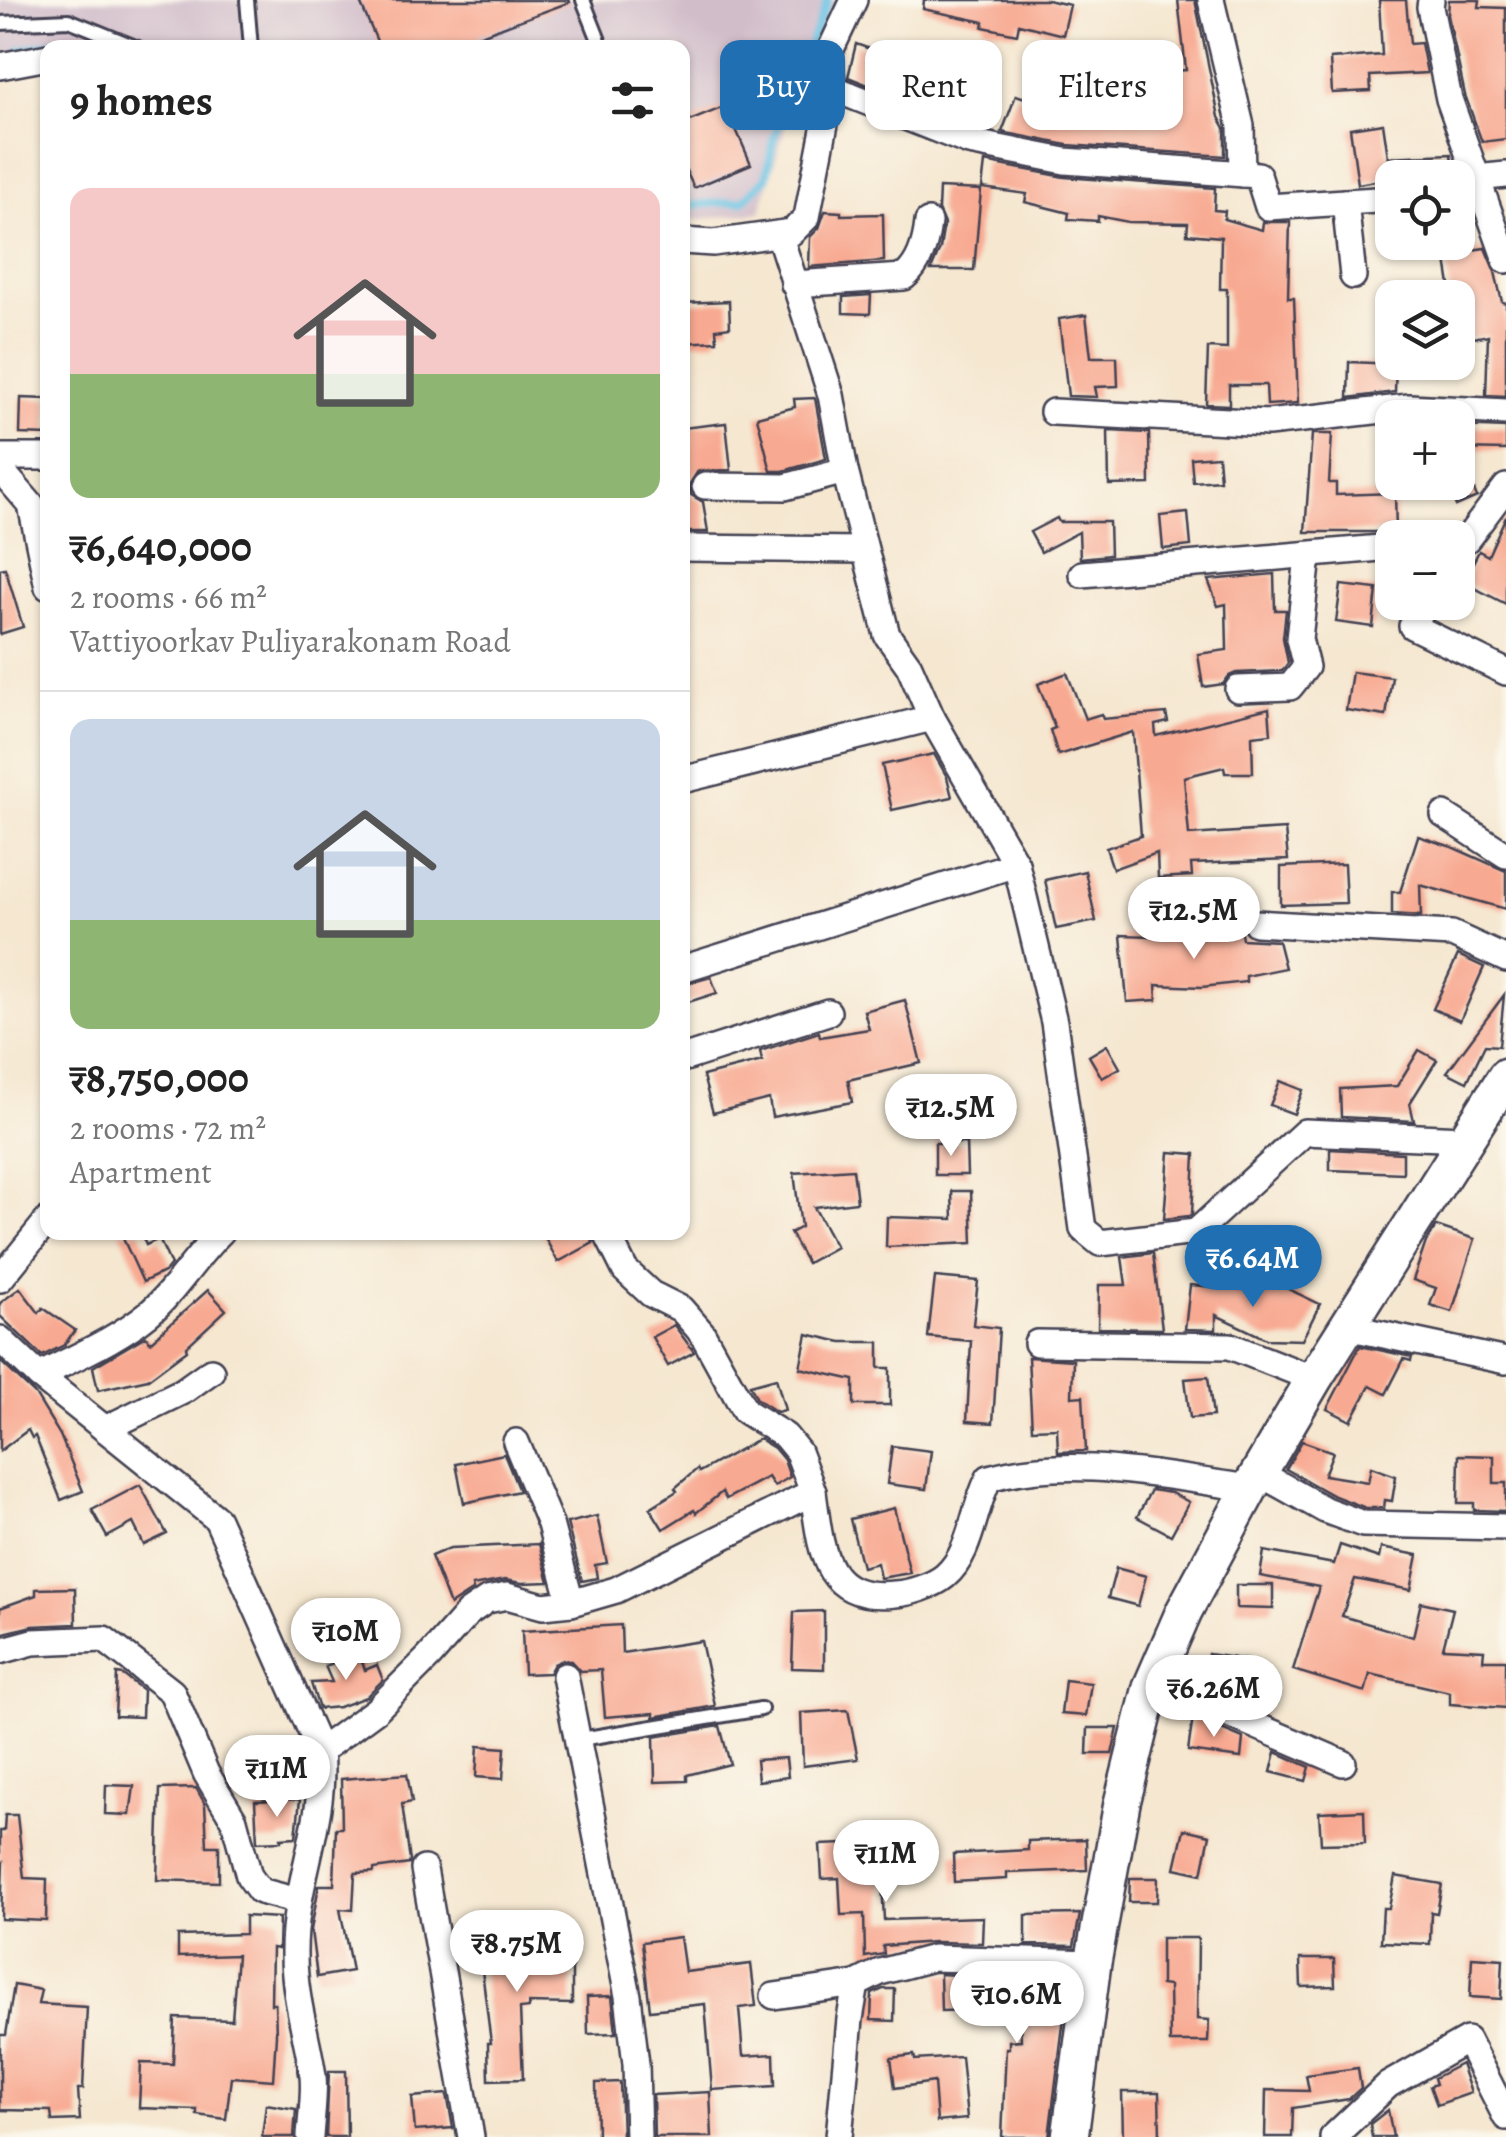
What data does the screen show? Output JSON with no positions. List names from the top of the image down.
{
  "page": {
    "chip": ["Buy", "Rent", "Filters"],
    "heading": "9 homes",
    "map_buttons": ["+", "−"],
    "list": [
      {
        "name": "₹6,640,000",
        "note": "2 rooms · 66 m² · Vattiyoorkav Puliyarakonam Road"
      },
      {
        "name": "₹8,750,000",
        "note": "2 rooms · 72 m² · Apartment"
      }
    ],
    "price": [
      "₹12.5M",
      "₹12.5M",
      "₹6.64M",
      "₹10M",
      "₹6.26M",
      "₹11M",
      "₹11M",
      "₹8.75M",
      "₹10.6M"
    ]
  }
}
